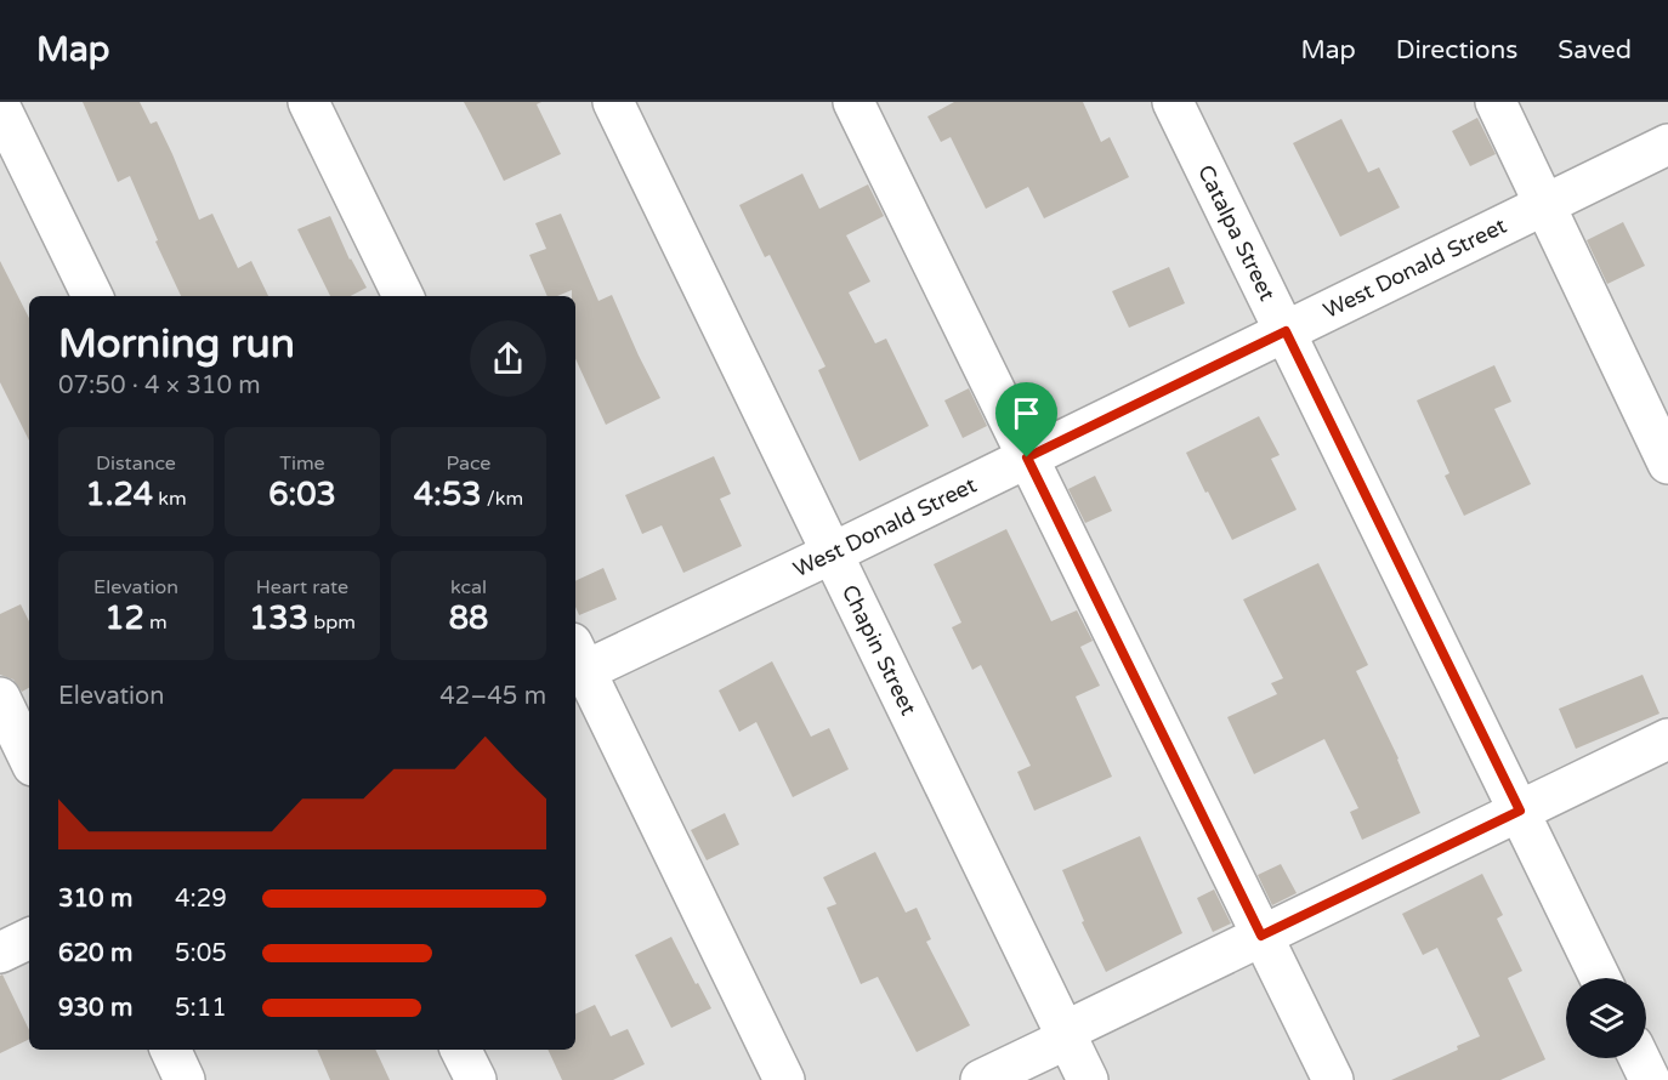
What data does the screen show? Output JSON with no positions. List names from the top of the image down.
{
  "streets": {
    "street": ["Catalpa Street", "West Donald Street", "Chapin Street"]
  },
  "crossings": [
    ["Catalpa Street", "West Donald Street"],
    ["West Donald Street", "Chapin Street"]
  ],
  "page": {
    "header": "Map",
    "nav": ["Map", "Directions", "Saved"],
    "heading": ["Morning run", "07:50 · 4 × 310 m"],
    "stats": [
      ["Distance", "1.24 km"],
      ["Time", "6:03"],
      ["Pace", "4:53 /km"],
      ["Elevation", "12 m"],
      ["Heart rate", "133 bpm"],
      ["kcal", "88"]
    ],
    "chart": ["Elevation", "42–45 m"],
    "list": [
      {
        "name": "310 m",
        "note": "4:29"
      },
      {
        "name": "620 m",
        "note": "5:05"
      },
      {
        "name": "930 m",
        "note": "5:11"
      }
    ]
  }
}
